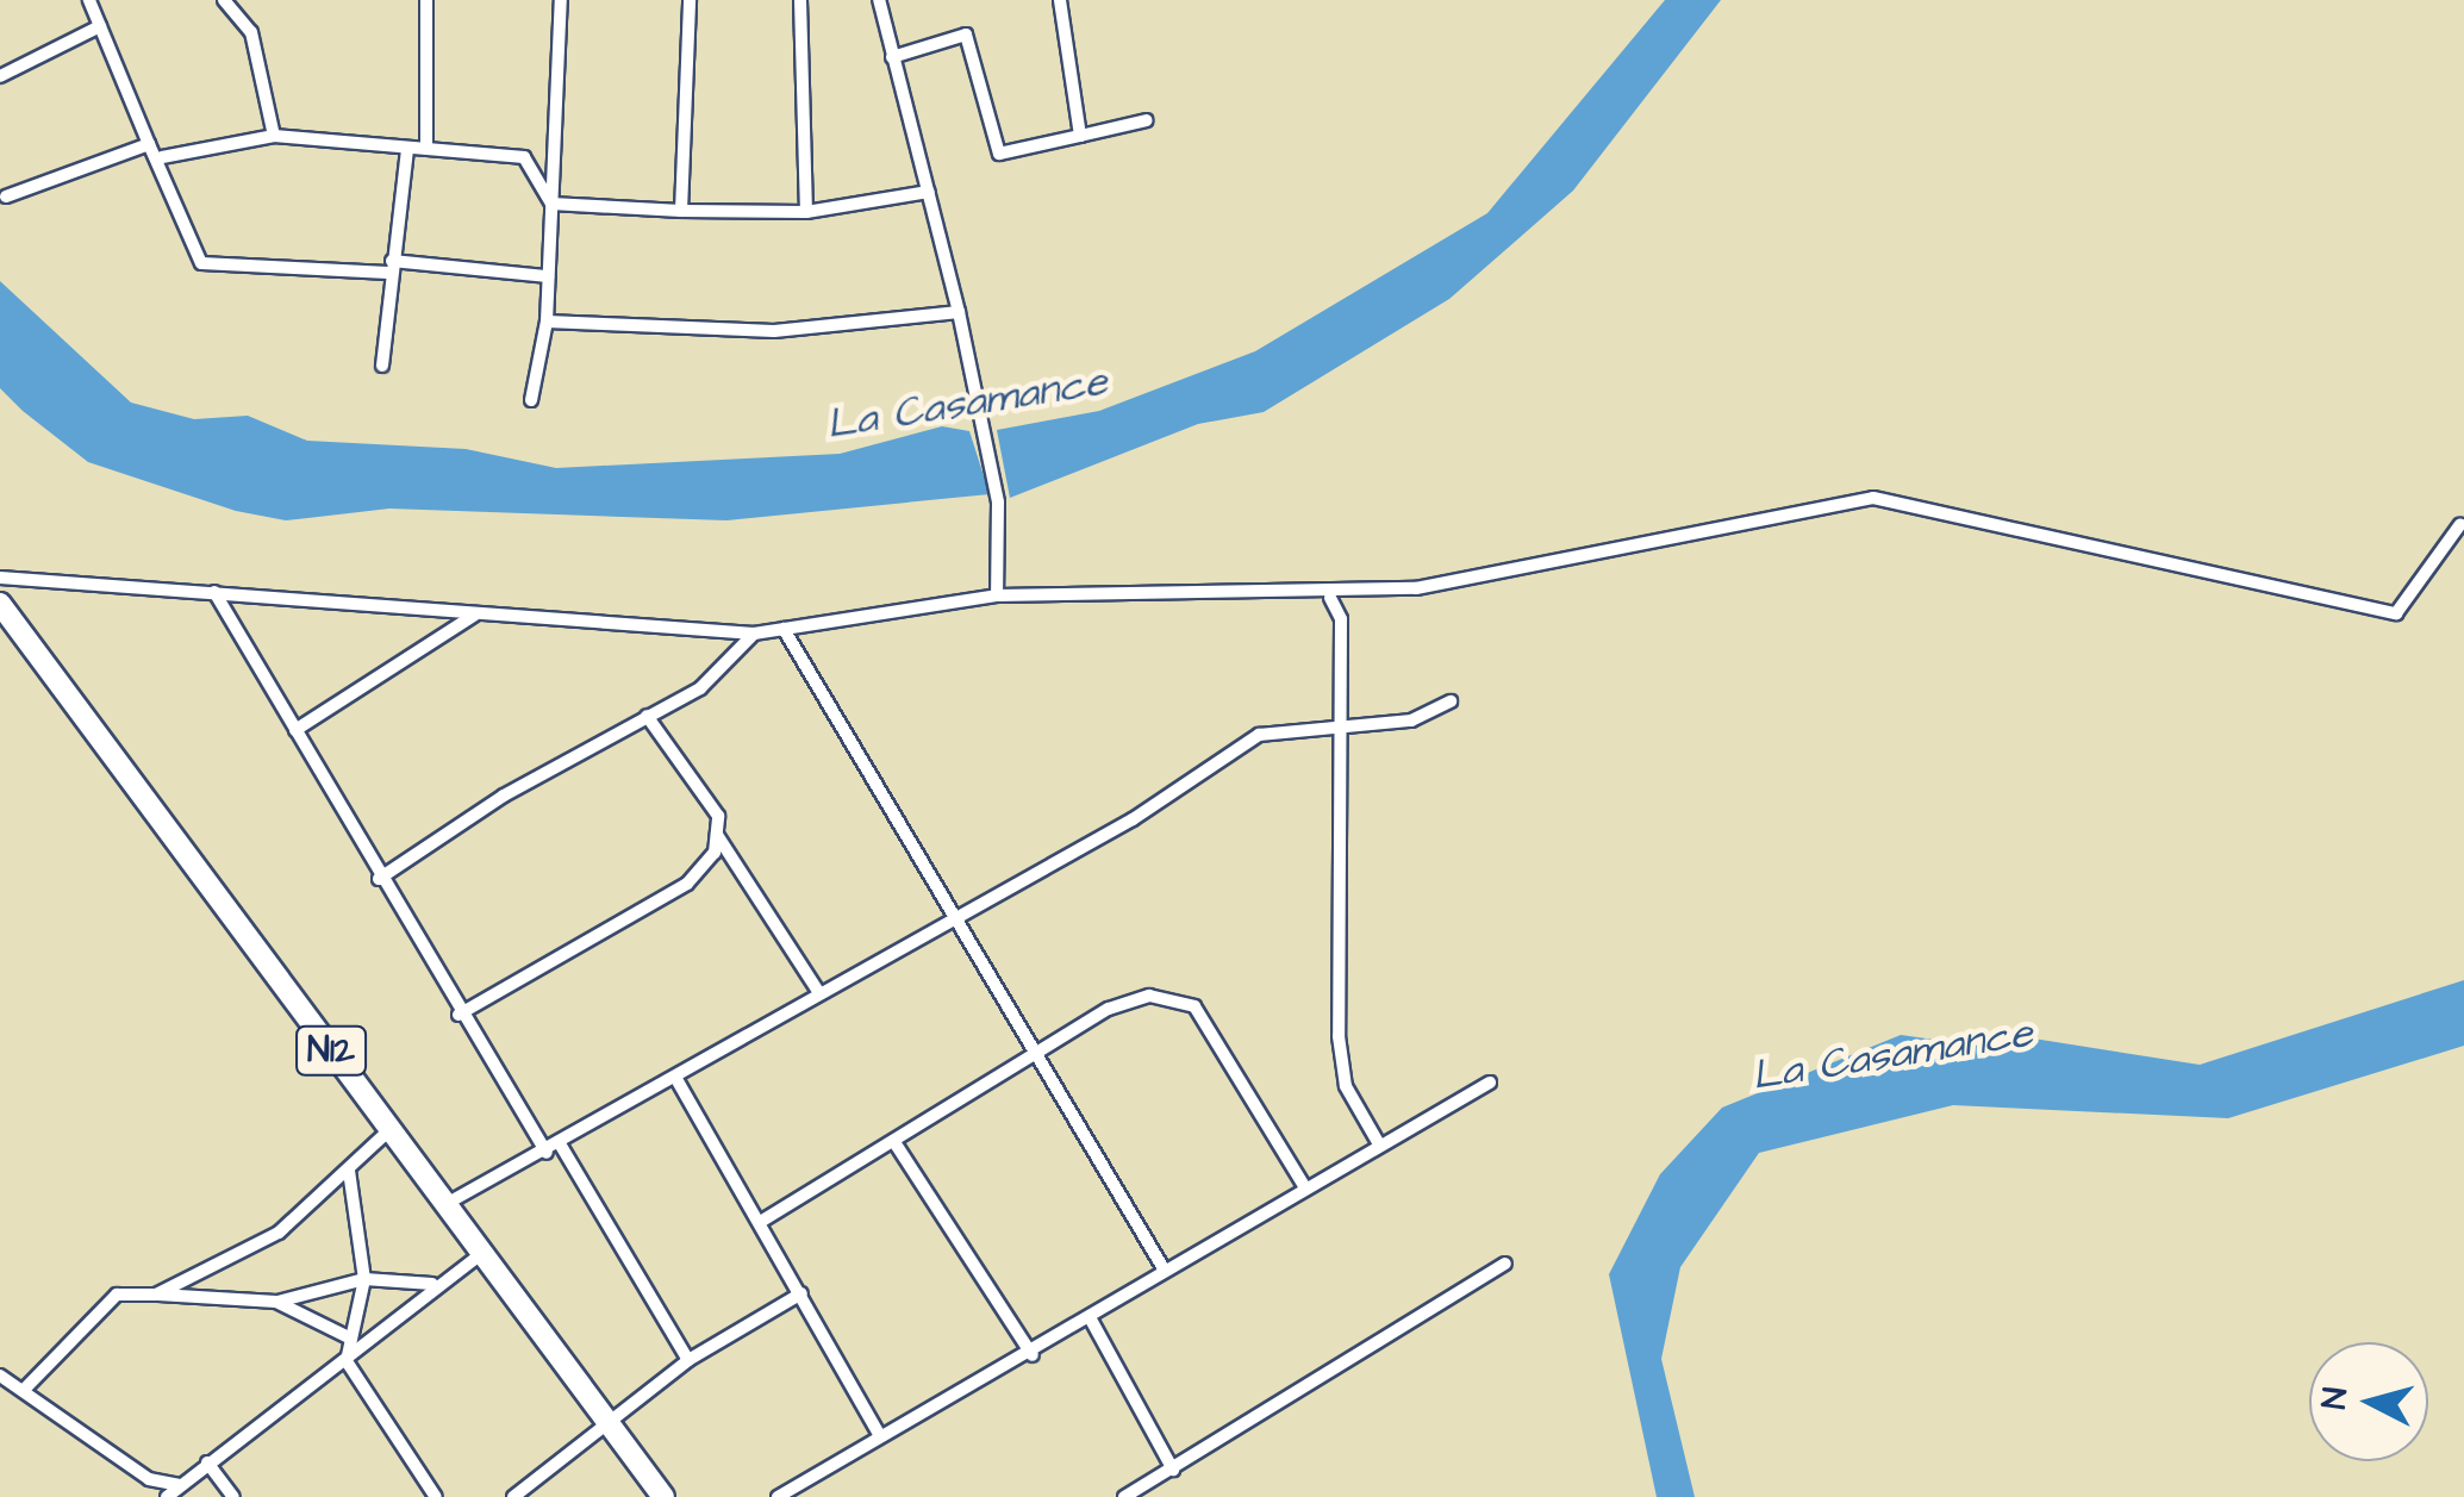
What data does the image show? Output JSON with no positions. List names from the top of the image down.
{
  "streets": {
    "main road": ["N12"]
  },
  "water": ["La Casamance"],
  "north": "left"
}
